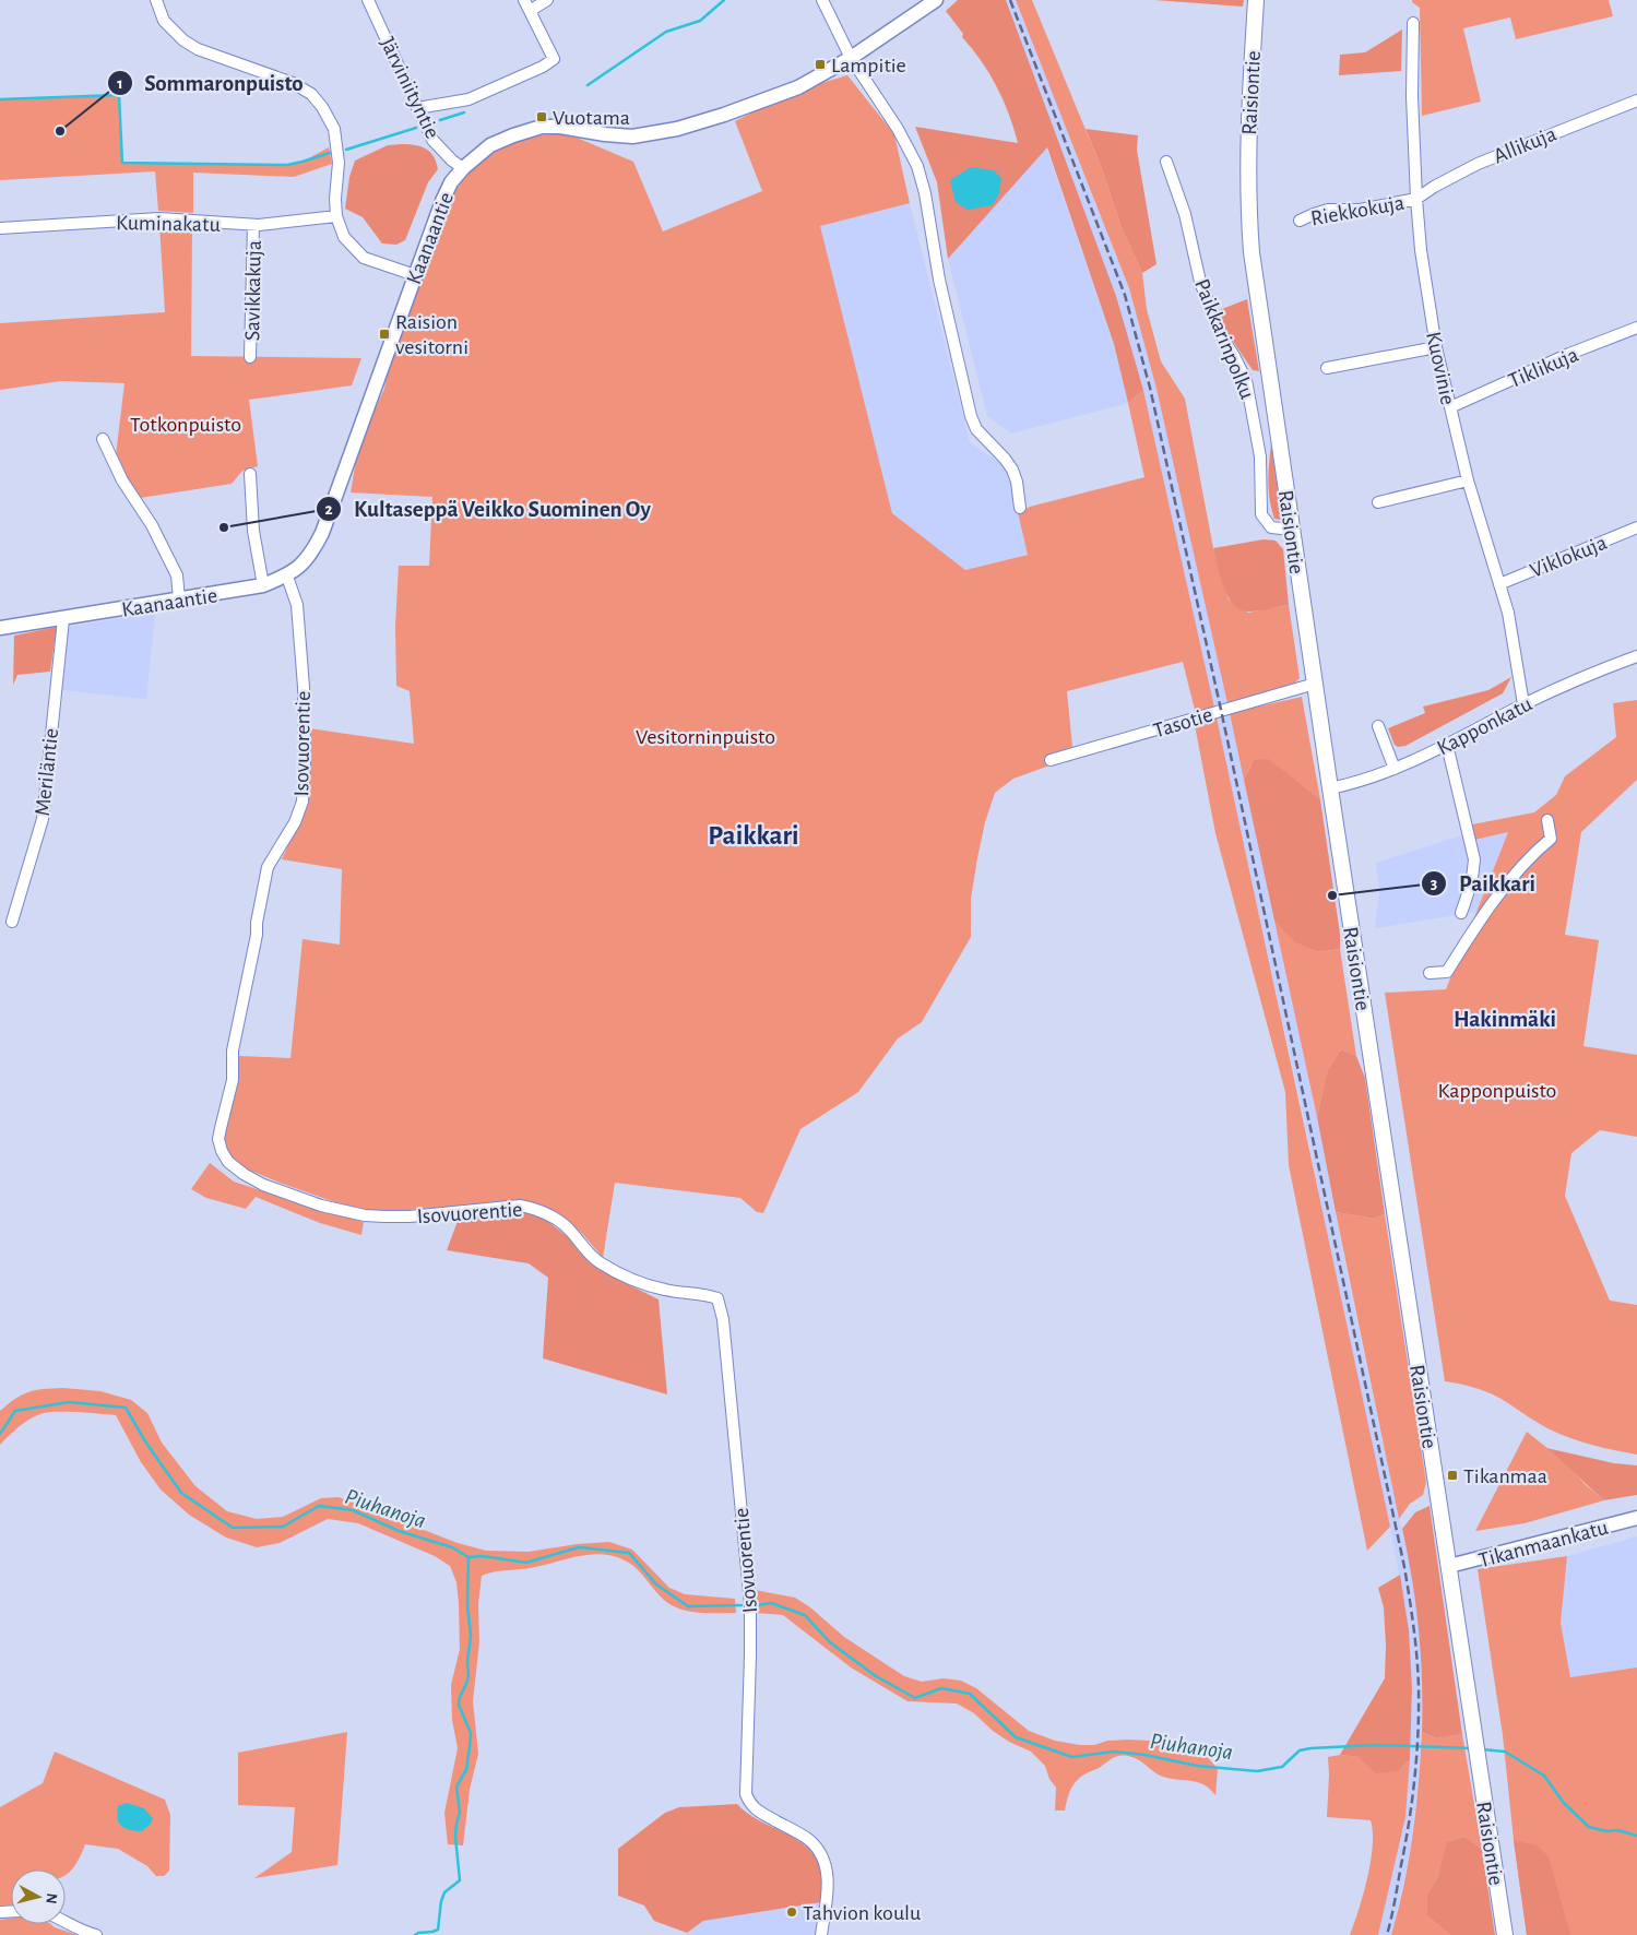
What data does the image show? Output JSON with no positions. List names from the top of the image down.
{
  "streets": {
    "main road": ["Raisiontie"],
    "street": [
      "Järviniityntie",
      "Allikuja",
      "Riekkokuja",
      "Kuminakatu",
      "Kaanaantie",
      "Savikkakuja",
      "Paikkarinpolku",
      "Tiklikuja",
      "Kuovinie",
      "Viklokuja",
      "Tasotie",
      "Kapponkatu",
      "Isovuorentie",
      "Meriläntie",
      "Tikanmaankatu"
    ]
  },
  "crossings": [
    ["Järviniityntie", "Kaanaantie"],
    ["Raisiontie", "Paikkarinpolku"],
    ["Raisiontie", "Tasotie"],
    ["Raisiontie", "Kapponkatu"],
    ["Raisiontie", "Tikanmaankatu"],
    ["Allikuja", "Riekkokuja"],
    ["Allikuja", "Kuovinie"],
    ["Riekkokuja", "Kuovinie"],
    ["Kuminakatu", "Savikkakuja"],
    ["Kaanaantie", "Isovuorentie"],
    ["Kaanaantie", "Meriläntie"],
    ["Tiklikuja", "Kuovinie"],
    ["Kuovinie", "Viklokuja"],
    ["Kuovinie", "Kapponkatu"]
  ],
  "districts": ["Paikkari", "Hakinmäki"],
  "water": ["Piuhanoja"],
  "parks": ["Totkonpuisto", "Vesitorninpuisto", "Kapponpuisto"],
  "places": {
    "transit": [
      "Lampitie",
      "Vuotama",
      "Raision vesitorni",
      "Tikanmaa"
    ],
    "other": [
      "Sommaronpuisto",
      "Kultaseppä Veikko Suominen Oy",
      "Paikkari",
      "Tahvion koulu"
    ]
  },
  "north": "right"
}
